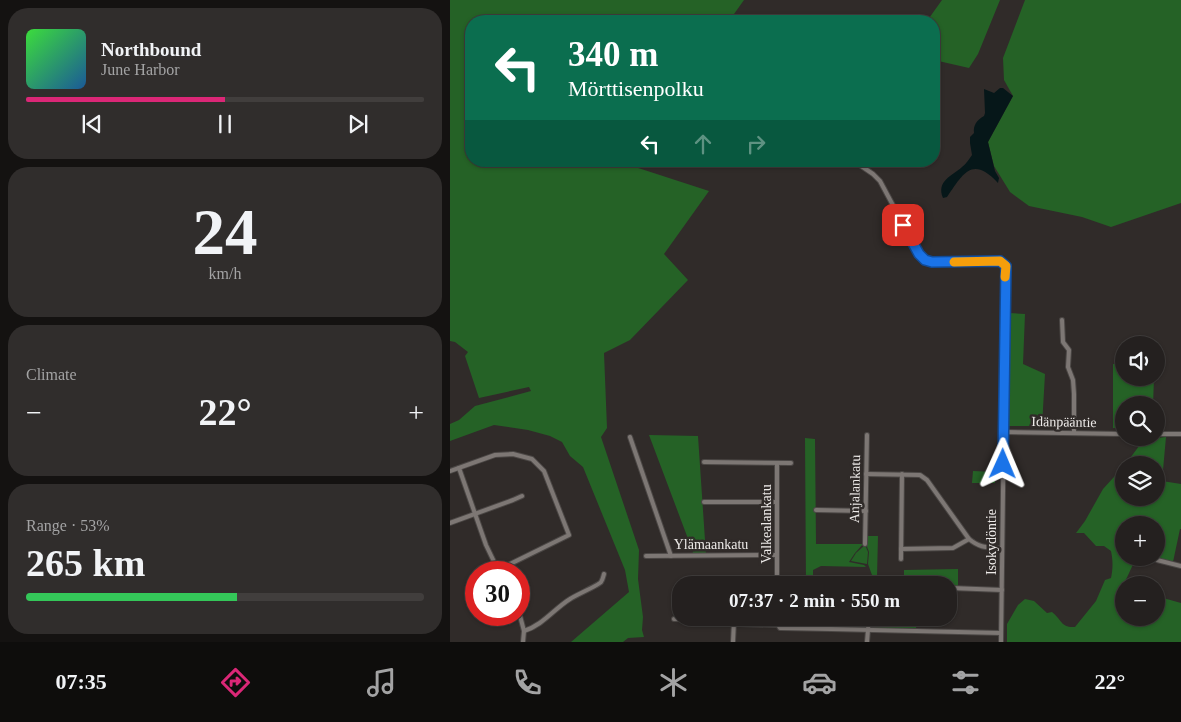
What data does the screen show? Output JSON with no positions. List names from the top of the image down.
{
  "streets": {
    "street": [
      "Idänpääntie",
      "Anjalankatu",
      "Valkealankatu",
      "Isokydöntie",
      "Ylämaankatu"
    ]
  },
  "crossings": [
    ["Idänpääntie", "Isokydöntie"],
    ["Valkealankatu", "Ylämaankatu"]
  ],
  "page": {
    "turn": ["340 m", "Mörttisenpolku"],
    "song": ["Northbound", "June Harbor"],
    "tile": [
      ["24", "km/h"],
      "Climate",
      ["Range · 53%", "265 km"]
    ],
    "map_buttons": ["+", "−"],
    "heat": ["−", "22°", "+"],
    "limit": "30",
    "trip": "07:37 · 2 min · 550 m",
    "tabs": ["07:35", "22°"]
  }
}
